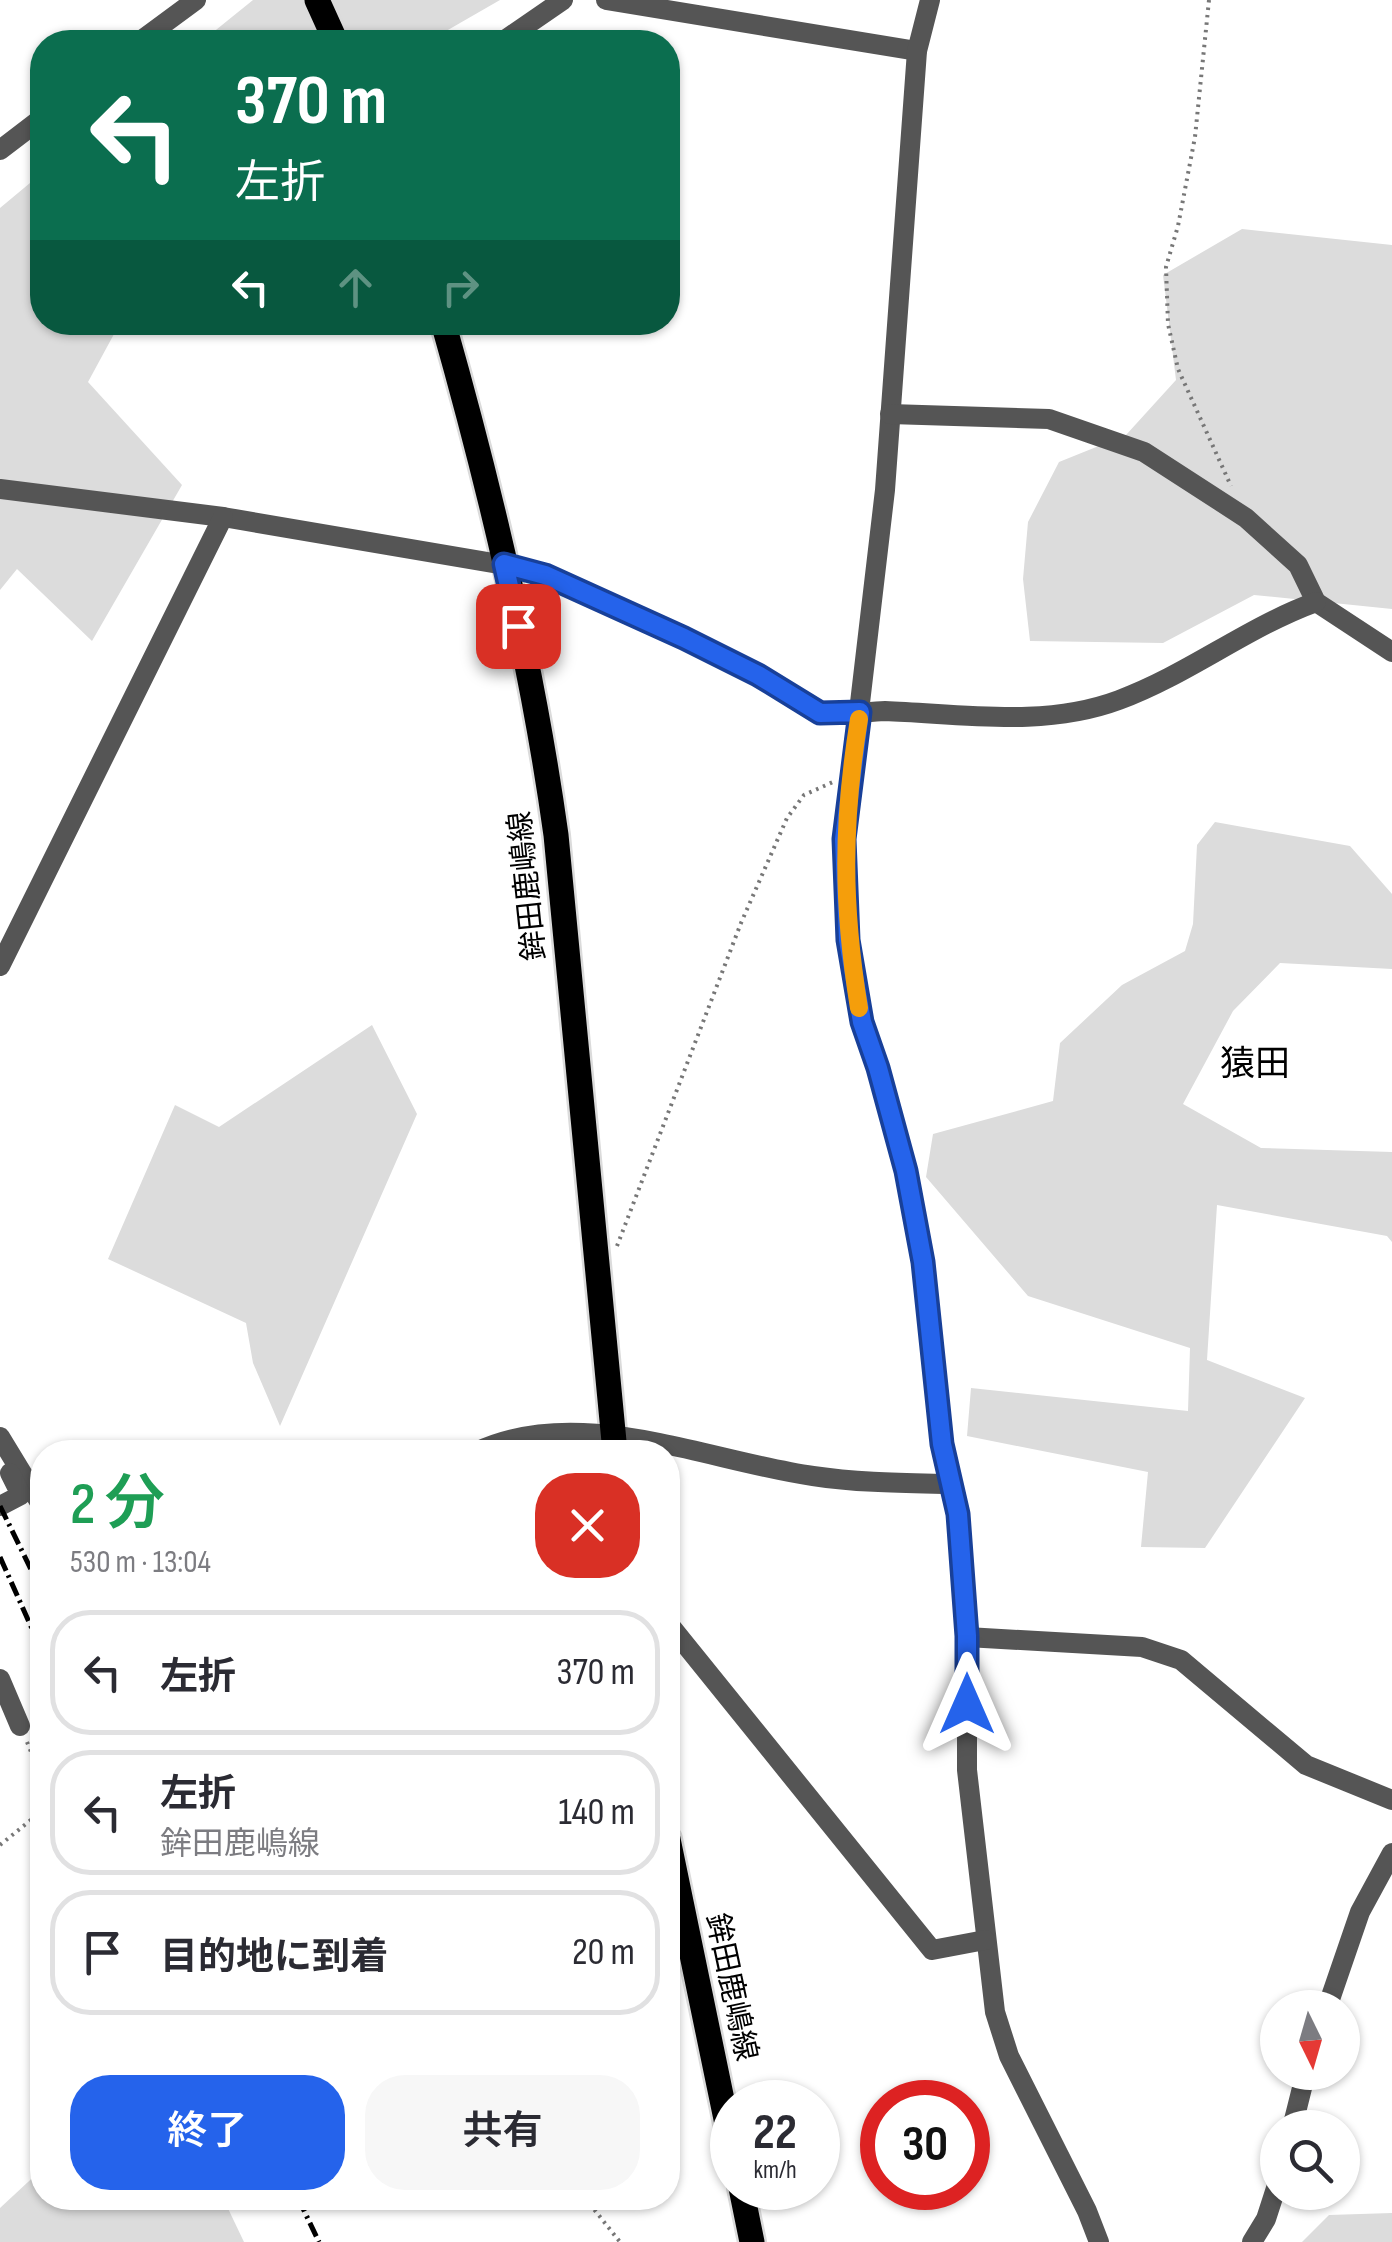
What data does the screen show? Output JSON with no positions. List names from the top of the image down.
{
  "streets": {
    "main road": ["鉾田鹿嶋線"]
  },
  "districts": ["猿田"],
  "north": "bottom",
  "page": {
    "turn": ["370 m", "左折"],
    "heading": ["2 分", "530 m · 13:04"],
    "list": [
      {
        "name": "左折",
        "value": "370 m"
      },
      {
        "name": "左折",
        "note": "鉾田鹿嶋線",
        "value": "140 m"
      },
      {
        "name": "目的地に到着",
        "value": "20 m"
      }
    ],
    "buttons": ["終了", "共有"],
    "speed": "22 km/h",
    "limit": "30"
  }
}
